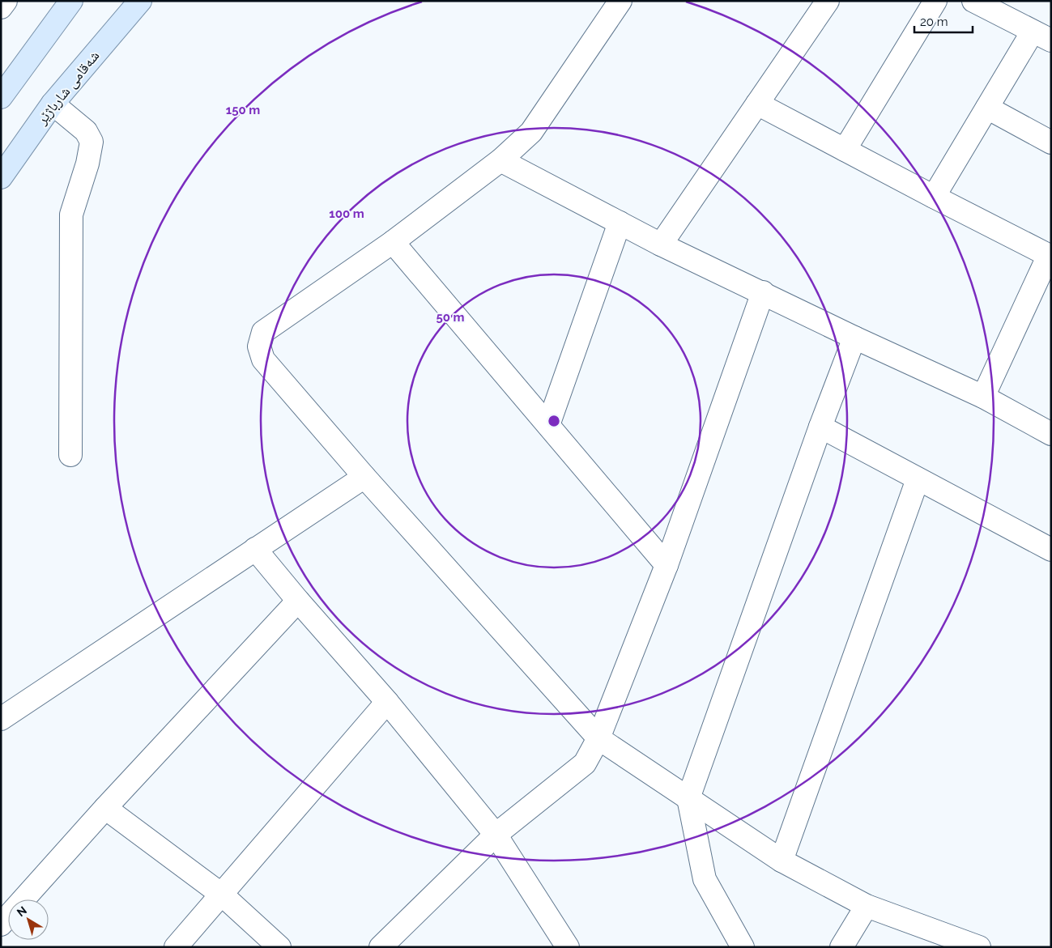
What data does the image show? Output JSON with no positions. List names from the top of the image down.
{
  "streets": {
    "main road": ["شەقامی شارباژێر"]
  },
  "scale_bar": "20 m",
  "north": "top left",
  "rings": ["150 m", "100 m", "50 m"]
}
